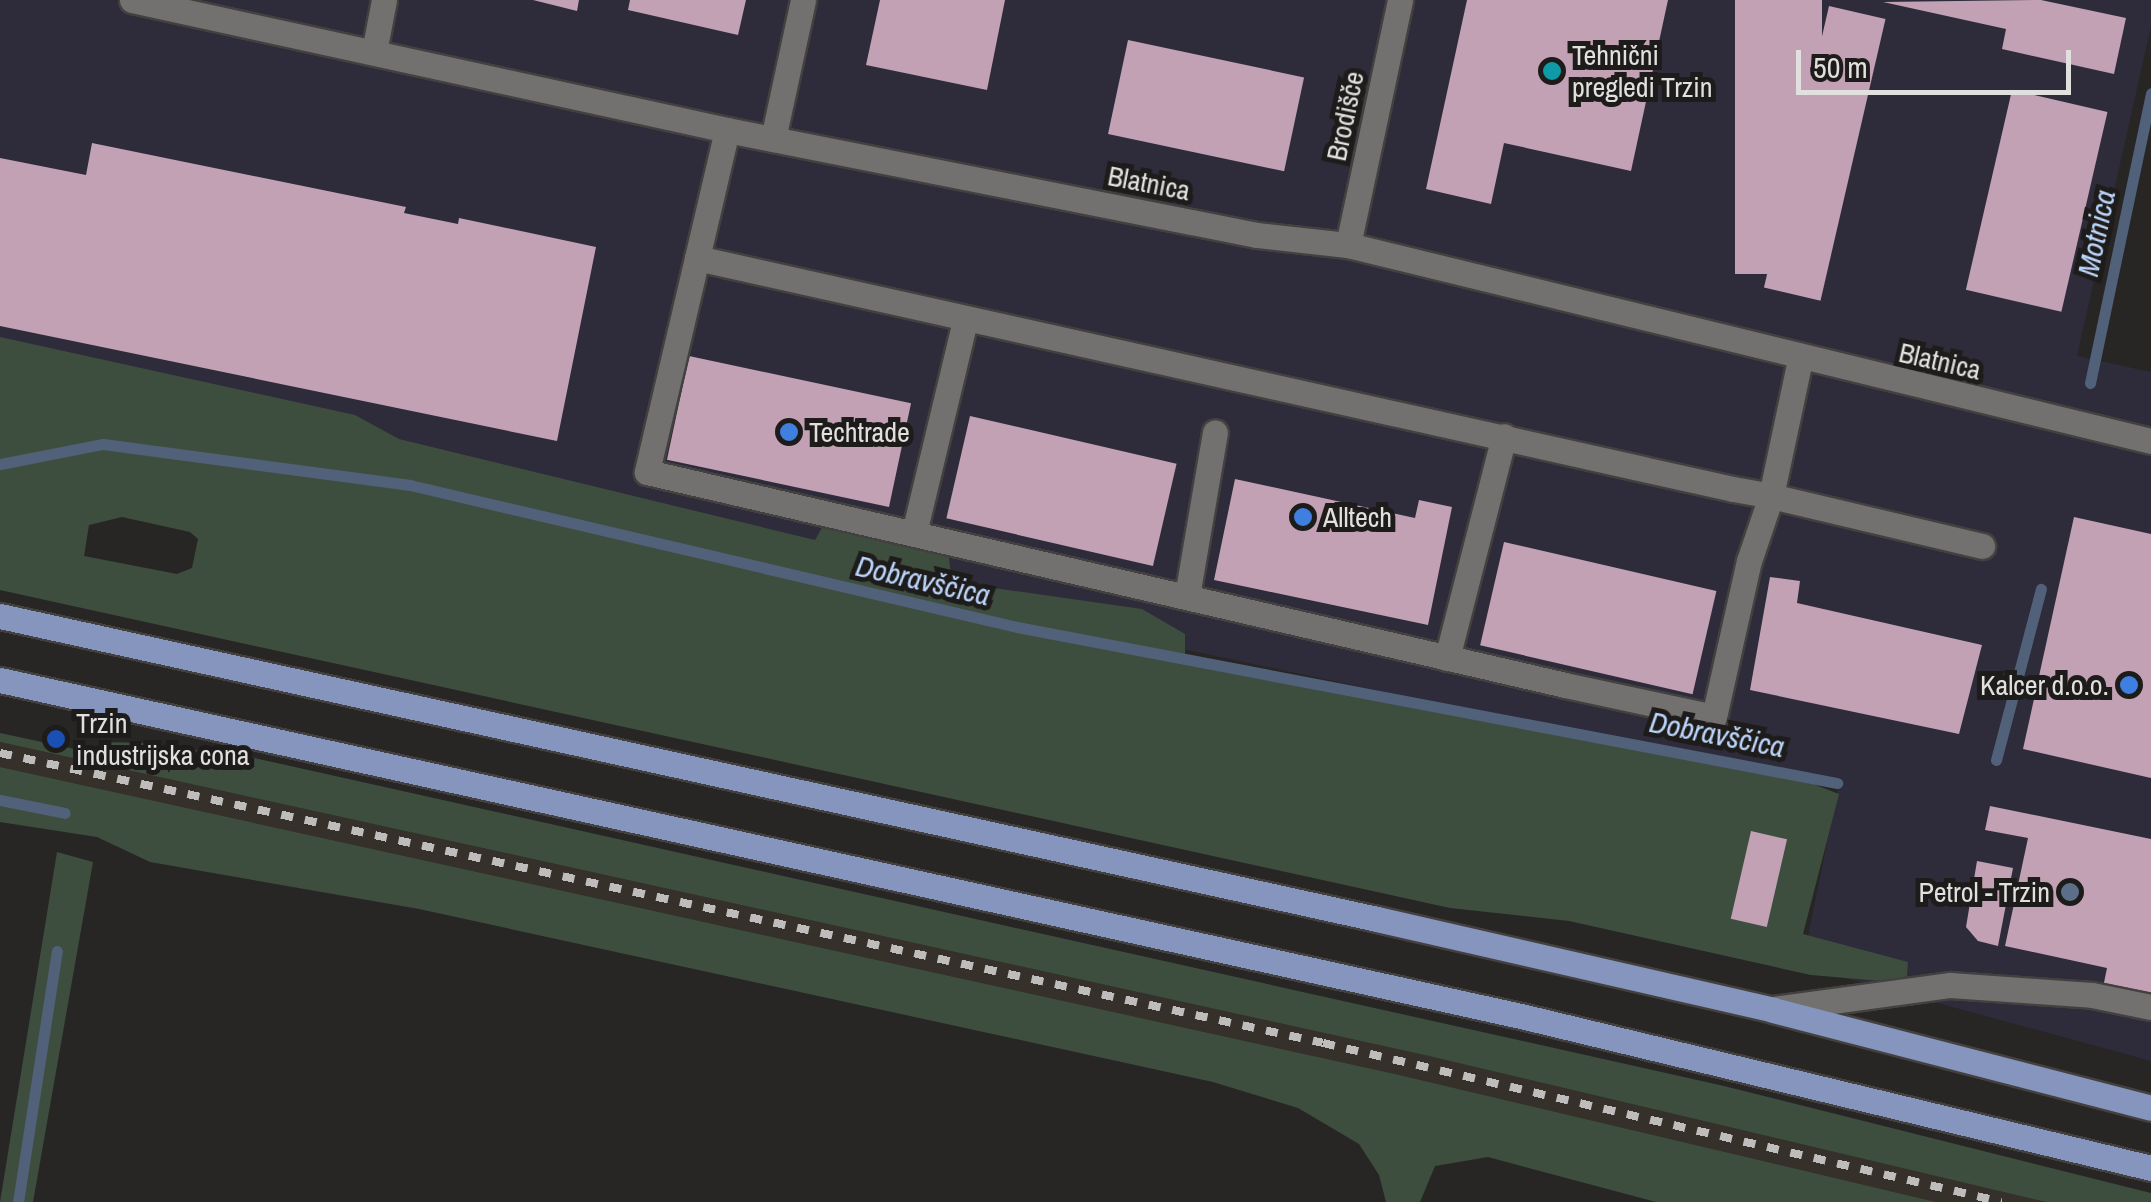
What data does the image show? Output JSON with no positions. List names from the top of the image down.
{
  "streets": {
    "street": ["Brodišče", "Blatnica"]
  },
  "crossings": [
    ["Brodišče", "Blatnica"]
  ],
  "water": ["Motnica", "Dobravščica"],
  "places": [
    "Tehnični pregledi Trzin",
    "Techtrade",
    "Alltech",
    "Kalcer d.o.o.",
    "Trzin industrijska cona",
    "Petrol - Trzin"
  ],
  "scale_bar": "50 m"
}
